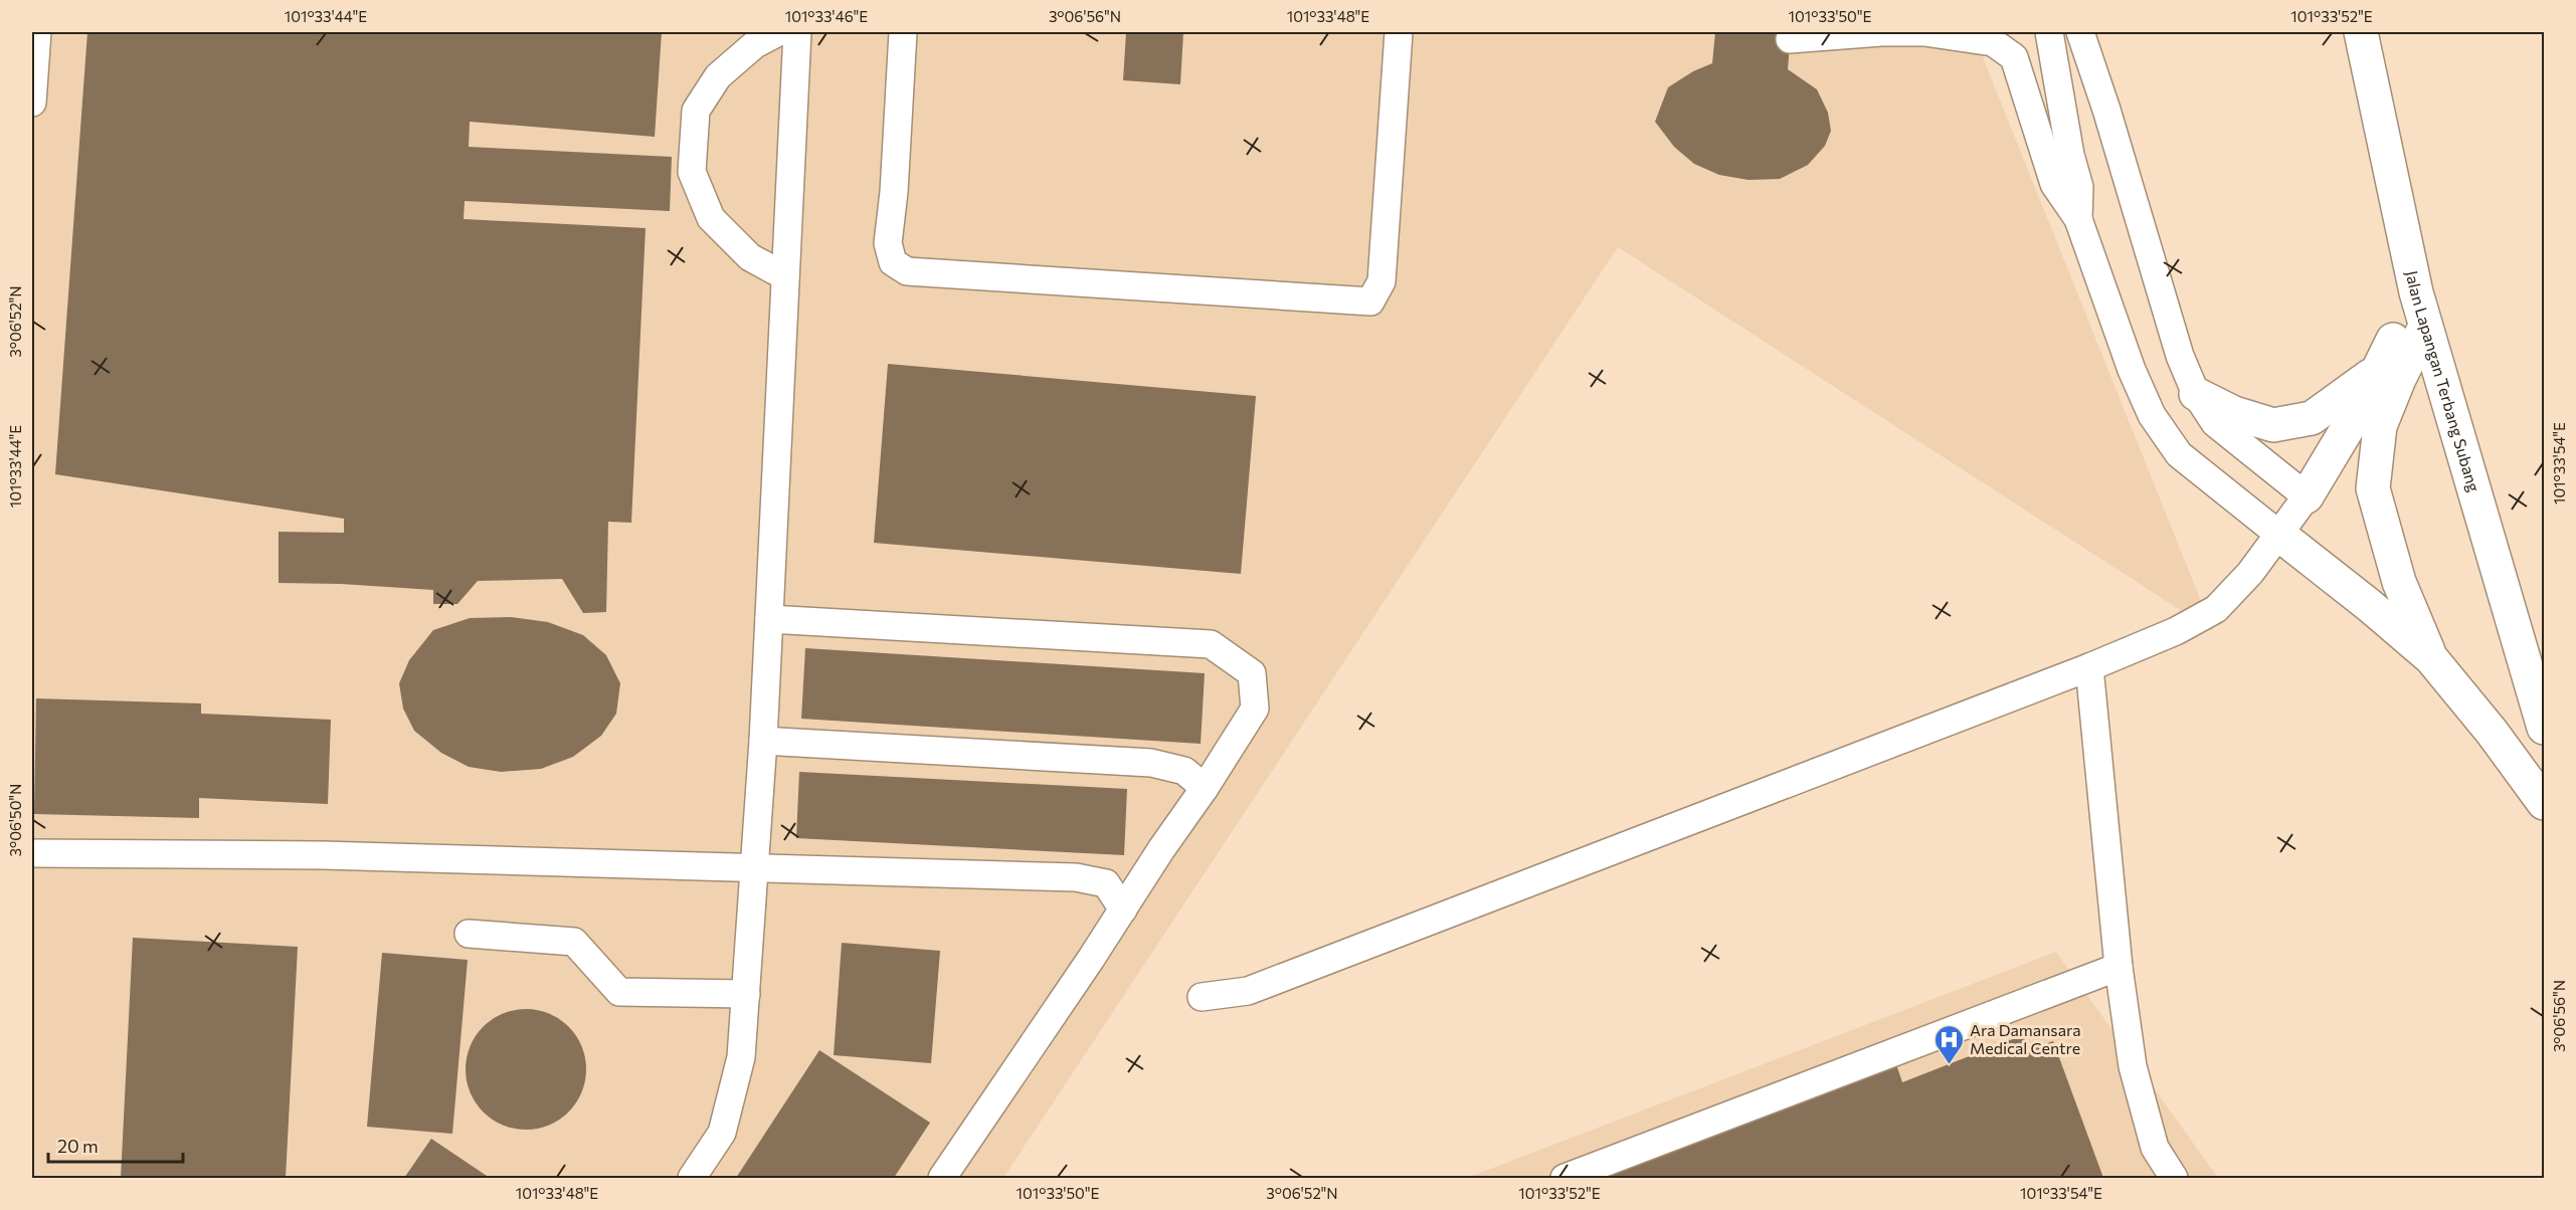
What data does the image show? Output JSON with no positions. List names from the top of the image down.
{
  "streets": {
    "main road": ["Jalan Lapangan Terbang Subang"]
  },
  "places": {
    "hospital": ["Ara Damansara Medical Centre"]
  },
  "scale_bar": "20 m",
  "coordinates": [
    "101°33'44\"E",
    "101°33'46\"E",
    "3°06'56\"N",
    "101°33'48\"E",
    "101°33'50\"E",
    "101°33'52\"E",
    "3°06'52\"N",
    "101°33'54\"E",
    "3°06'50\"N"
  ]
}
